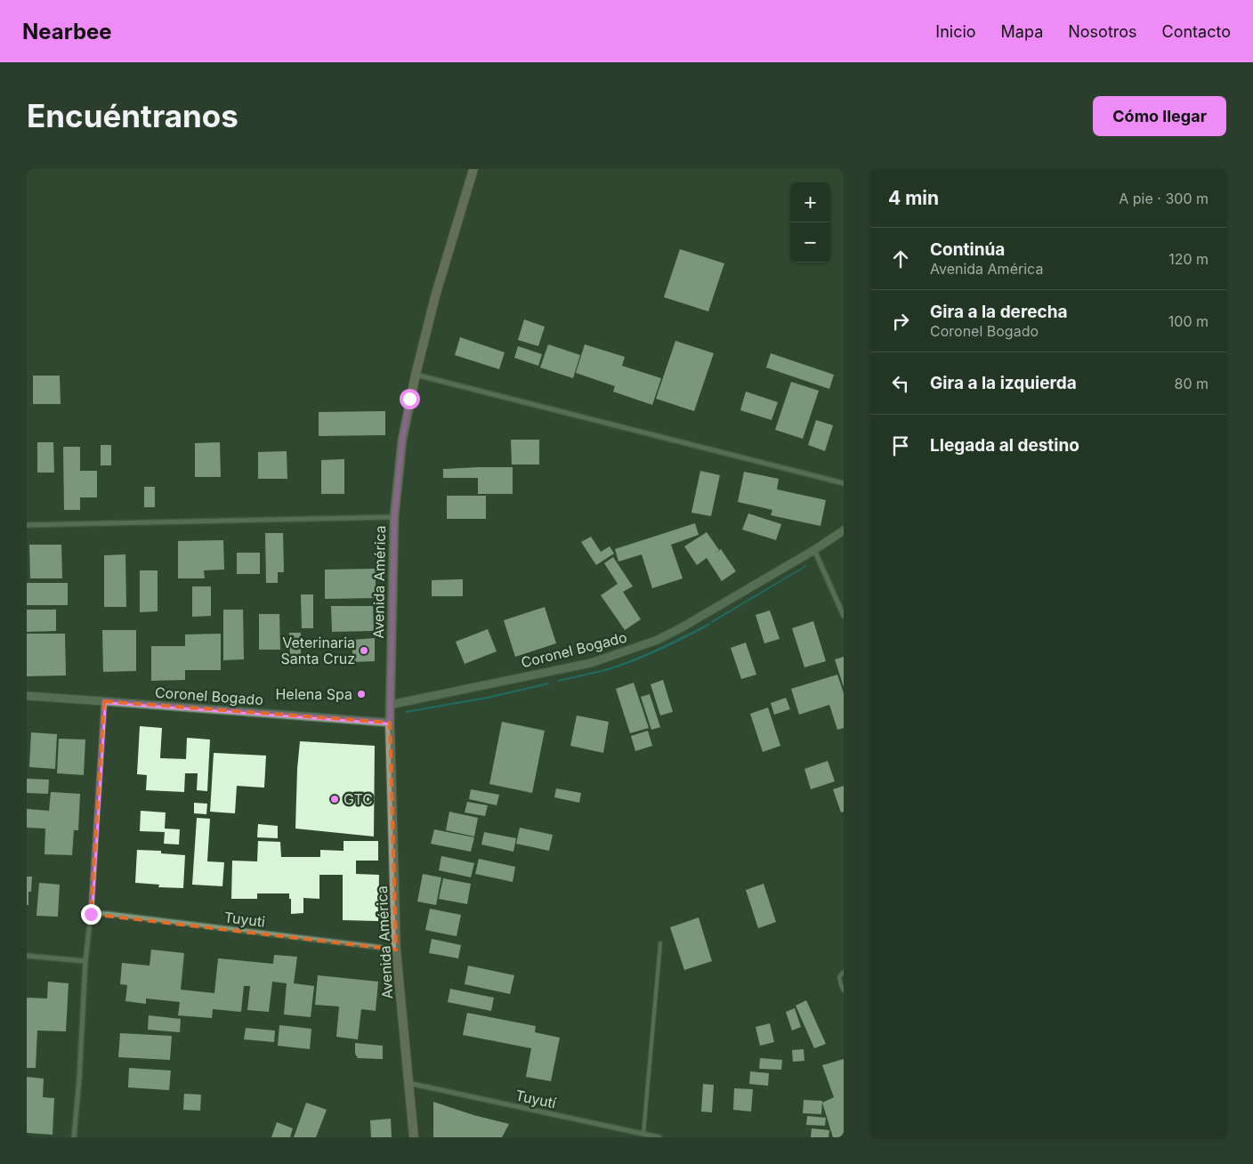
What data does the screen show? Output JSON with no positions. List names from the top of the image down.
{
  "streets": {
    "main road": ["Avenida América"],
    "street": ["Coronel Bogado", "Tuyuti", "Tuyutí"]
  },
  "crossings": [
    ["Avenida América", "Coronel Bogado"],
    ["Avenida América", "Tuyuti"],
    ["Avenida América", "Tuyutí"]
  ],
  "places": ["Veterinaria Santa Cruz", "Helena Spa", "GTC"],
  "page": {
    "header": "Nearbee",
    "nav": [
      "Inicio",
      "Mapa",
      "Nosotros",
      "Contacto"
    ],
    "buttons": "Cómo llegar",
    "title": "Encuéntranos",
    "heading": ["4 min", "A pie · 300 m"],
    "map_buttons": ["+", "−"],
    "list": [
      ["Continúa", "Avenida América", "120 m"],
      ["Gira a la derecha", "Coronel Bogado", "100 m"],
      ["Gira a la izquierda", "80 m"],
      "Llegada al destino"
    ]
  }
}
